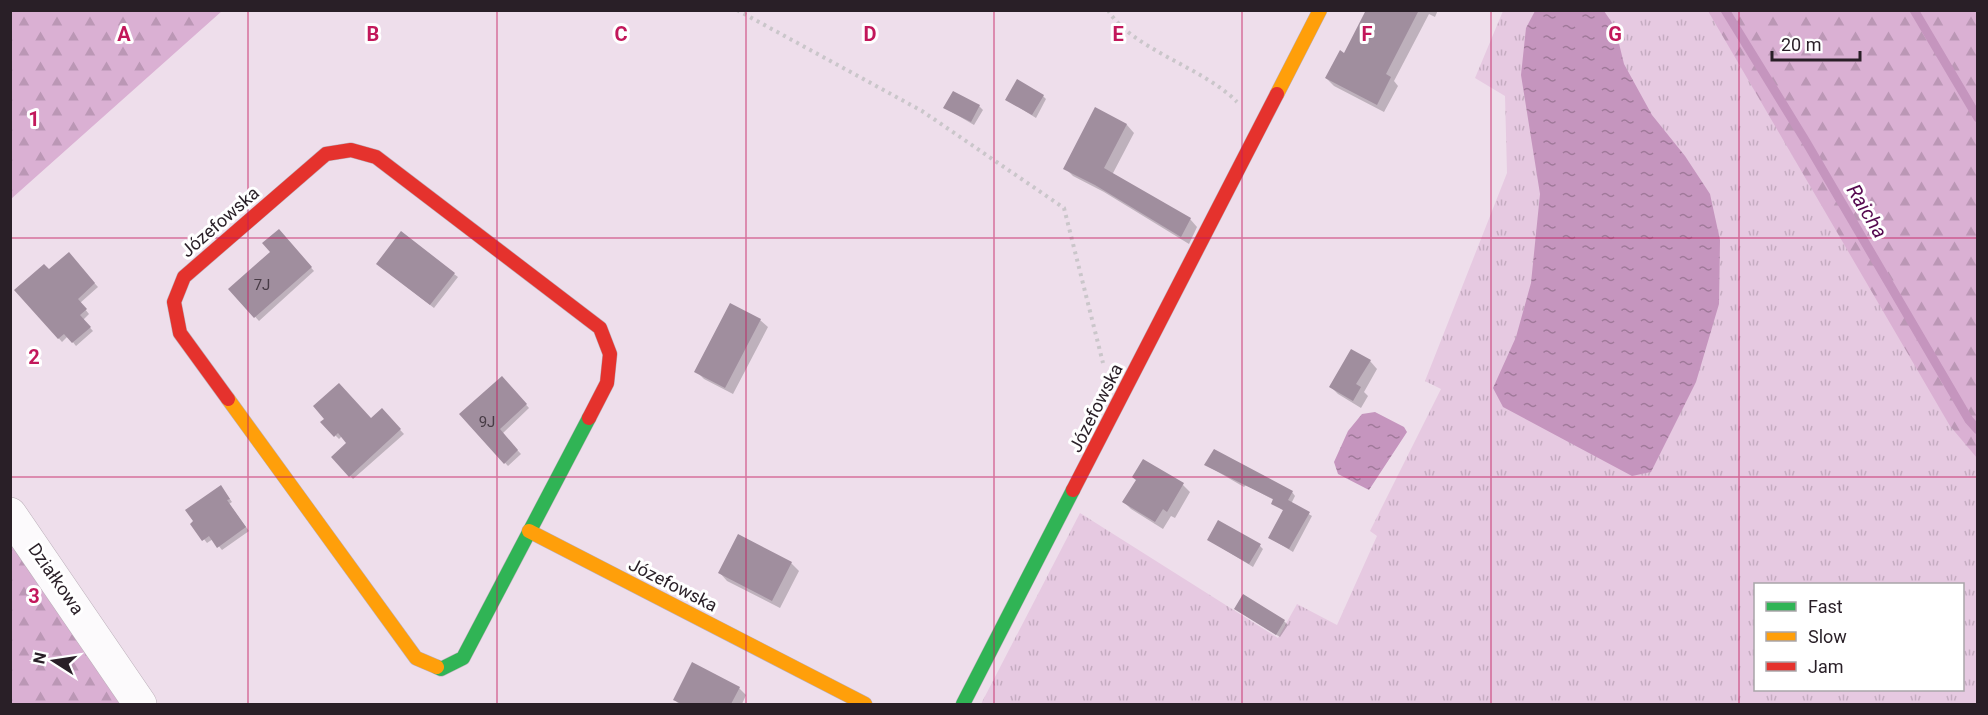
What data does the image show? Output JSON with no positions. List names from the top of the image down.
{
  "streets": {
    "street": ["Józefowska", "Działkowa"]
  },
  "water": ["Raicha"],
  "house_numbers": ["7J", "9J"],
  "legend": ["Fast", "Slow", "Jam"],
  "scale_bar": "20 m",
  "north": "left",
  "grid": {
    "columns": [
      "A",
      "B",
      "C",
      "D",
      "E",
      "F",
      "G"
    ],
    "rows": ["1", "2", "3"]
  }
}
